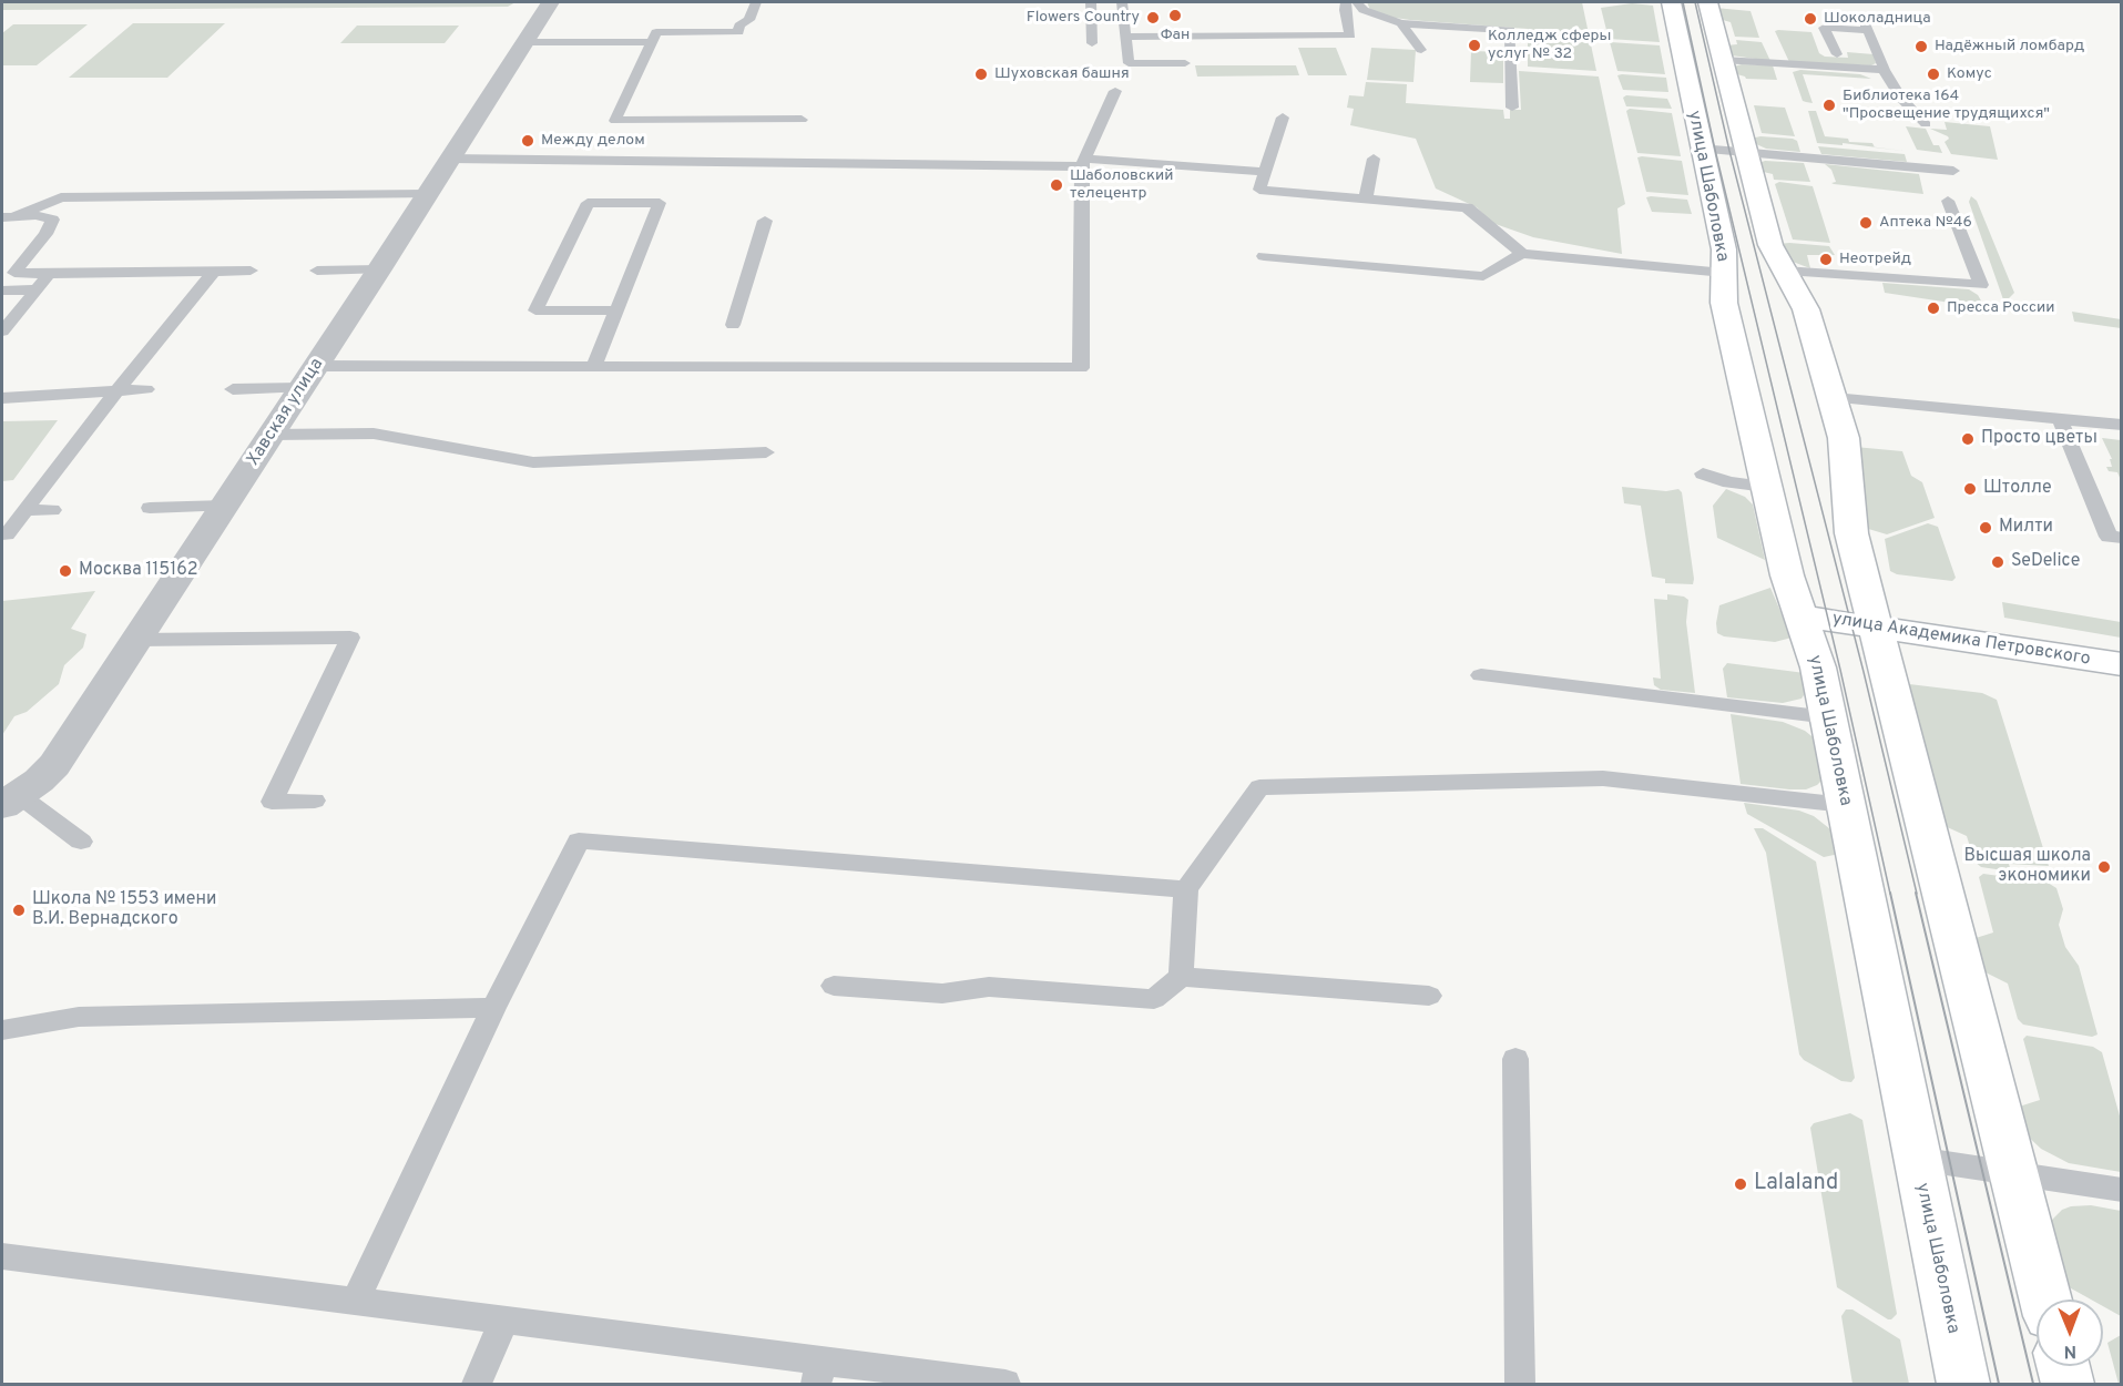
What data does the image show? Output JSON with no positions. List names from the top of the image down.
{
  "streets": {
    "main road": ["улица Шаболовка", "улица Академика Петровского"],
    "street": ["Хавская улица"]
  },
  "crossings": [
    ["улица Шаболовка", "улица Академика Петровского"]
  ],
  "places": [
    "Фан",
    "Flowers Country",
    "Шоколадница",
    "Колледж сферы услуг № 32",
    "Надёжный ломбард",
    "Шуховская башня",
    "Комус",
    "Библиотека 164 \"Просвещение трудящихся\"",
    "Между делом",
    "Шаболовский телецентр",
    "Аптека №46",
    "Неотрейд",
    "Пресса России",
    "Просто цветы",
    "Штолле",
    "Милти",
    "SeDelice",
    "Москва 115162",
    "Высшая школа экономики",
    "Школа № 1553 имени В.И. Вернадского",
    "Lalaland"
  ],
  "north": "bottom"
}
